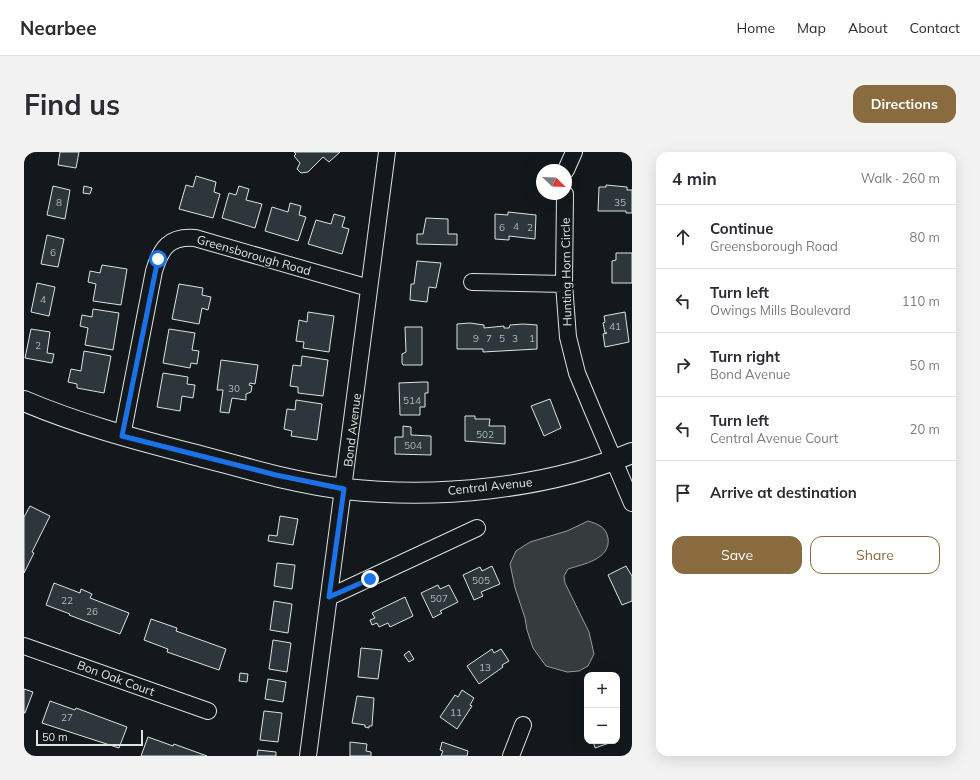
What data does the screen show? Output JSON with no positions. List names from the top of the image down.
{
  "streets": {
    "main road": ["Central Avenue"],
    "street": [
      "Greensborough Road",
      "Hunting Horn Circle",
      "Bond Avenue",
      "Bon Oak Court"
    ]
  },
  "crossings": [
    ["Greensborough Road", "Bond Avenue"],
    ["Greensborough Road", "Central Avenue"],
    ["Hunting Horn Circle", "Central Avenue"],
    ["Bond Avenue", "Central Avenue"]
  ],
  "house_numbers": [
    "8",
    "35",
    "4",
    "6",
    "2",
    "6",
    "4",
    "41",
    "9",
    "7",
    "5",
    "3",
    "1",
    "2",
    "30",
    "514",
    "502",
    "504",
    "505",
    "507",
    "22",
    "26",
    "13",
    "11",
    "27"
  ],
  "scale_bar": "50 m",
  "north": "bottom right",
  "page": {
    "header": "Nearbee",
    "nav": [
      "Home",
      "Map",
      "About",
      "Contact"
    ],
    "buttons": [
      "Directions",
      ["Save", "Share"]
    ],
    "title": "Find us",
    "heading": ["4 min", "Walk · 260 m"],
    "list": [
      ["Continue", "Greensborough Road", "80 m"],
      ["Turn left", "Owings Mills Boulevard", "110 m"],
      ["Turn right", "Bond Avenue", "50 m"],
      ["Turn left", "Central Avenue Court", "20 m"],
      "Arrive at destination"
    ],
    "map_buttons": ["+", "−"],
    "scale": "50 m"
  }
}
